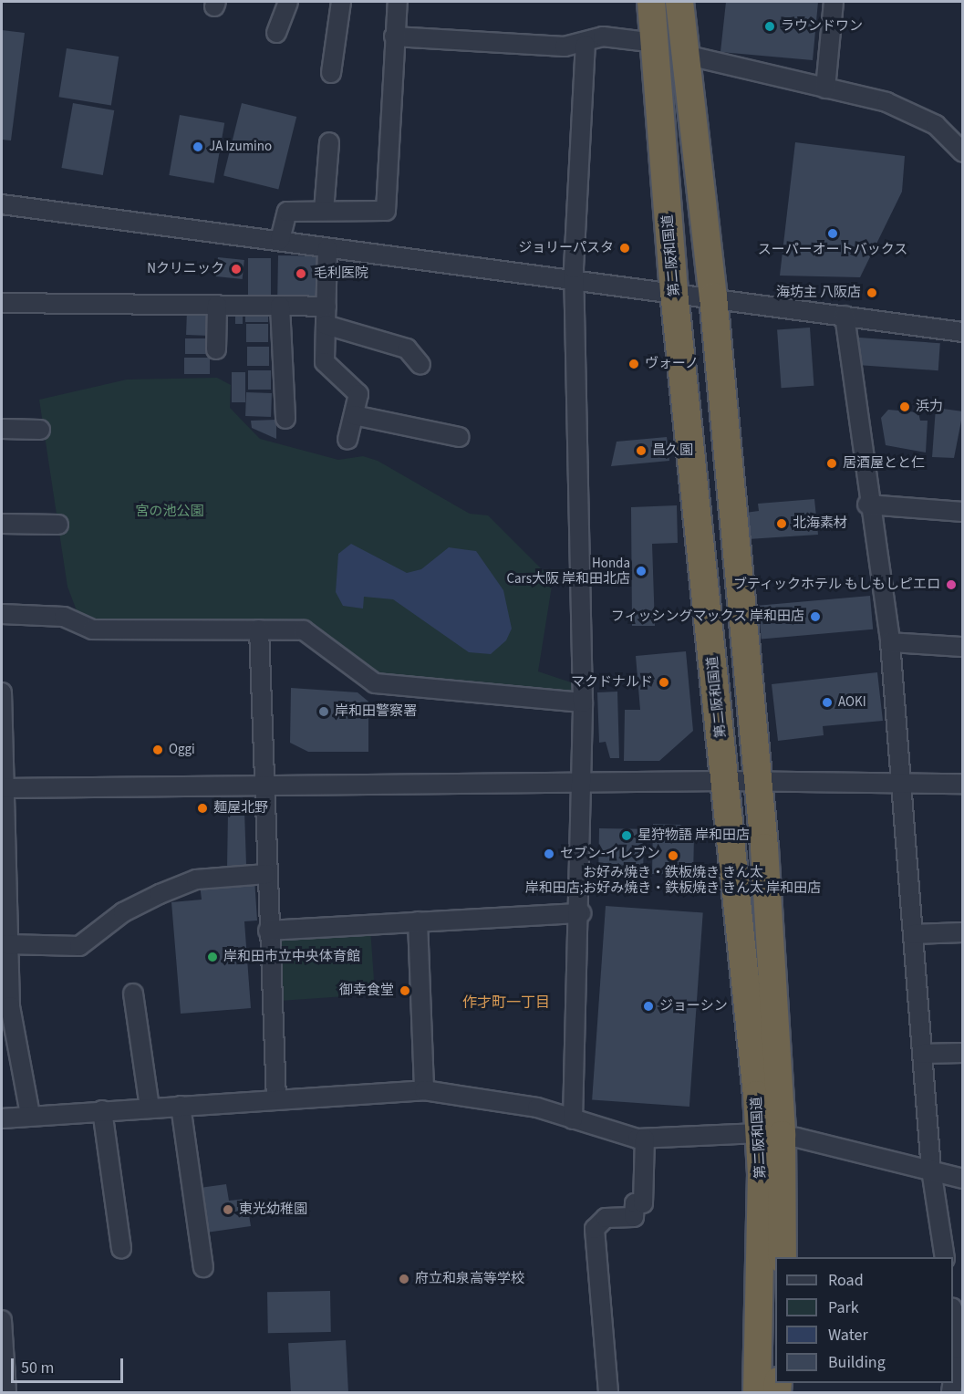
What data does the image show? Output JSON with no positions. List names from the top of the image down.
{
  "streets": {
    "highway": ["第二阪和国道"]
  },
  "districts": ["作才町一丁目"],
  "parks": ["宮の池公園"],
  "places": [
    "ラウンドワン",
    "JA Izumino",
    "スーパーオートバックス",
    "ジョリーパスタ",
    "Nクリニック",
    "毛利医院",
    "海坊主 八阪店",
    "ヴォーノ",
    "浜力",
    "昌久園",
    "居酒屋とと仁",
    "北海素材",
    "Honda Cars大阪 岸和田北店",
    "ブティックホテル もしもしピエロ",
    "フィッシングマックス 岸和田店",
    "マクドナルド",
    "AOKI",
    "岸和田警察署",
    "Oggi",
    "麺屋北野",
    "星狩物語 岸和田店",
    "セブン-イレブン",
    "お好み焼き・鉄板焼き きん太 岸和田店;お好み焼き・鉄板焼き きん太 岸和田店",
    "岸和田市立中央体育館",
    "御幸食堂",
    "ジョーシン",
    "東光幼稚園",
    "府立和泉高等学校"
  ],
  "legend": [
    "Road",
    "Park",
    "Water",
    "Building"
  ],
  "scale_bar": "50 m"
}
